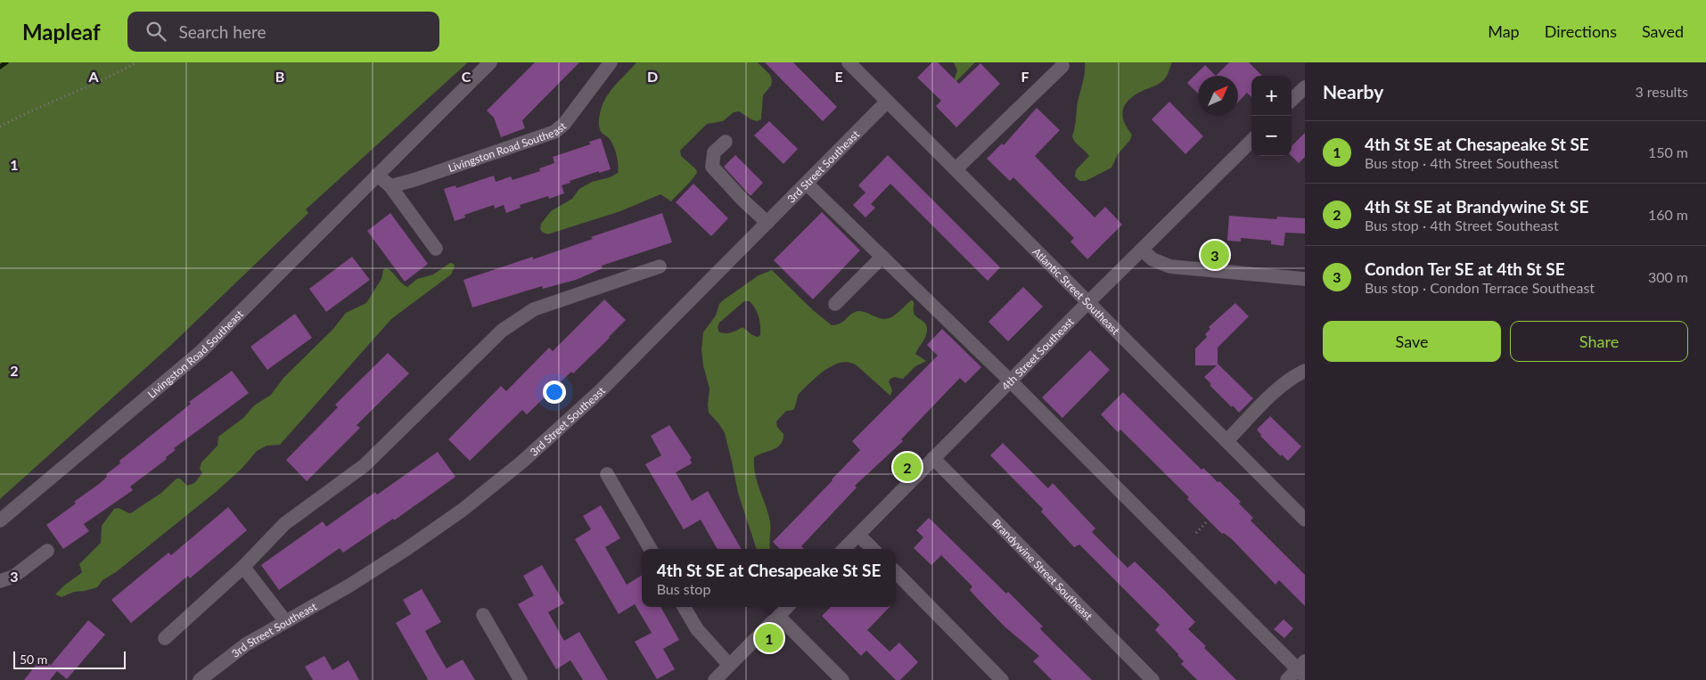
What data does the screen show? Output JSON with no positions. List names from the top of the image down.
{
  "streets": {
    "street": [
      "Livingston Road Southeast",
      "3rd Street Southeast",
      "Atlantic Street Southeast",
      "4th Street Southeast",
      "Brandywine Street Southeast"
    ]
  },
  "crossings": [
    ["3rd Street Southeast", "Atlantic Street Southeast"],
    ["Atlantic Street Southeast", "4th Street Southeast"],
    ["4th Street Southeast", "Brandywine Street Southeast"]
  ],
  "scale_bar": "50 m",
  "north": "top right",
  "page": {
    "header": "Mapleaf",
    "search": "Search here",
    "nav": ["Map", "Directions", "Saved"],
    "heading": ["Nearby", "3 results"],
    "map_buttons": ["+", "−"],
    "list": [
      {
        "mark": "1",
        "name": "4th St SE at Chesapeake St SE",
        "note": "Bus stop · 4th Street Southeast",
        "value": "150 m"
      },
      {
        "mark": "2",
        "name": "4th St SE at Brandywine St SE",
        "note": "Bus stop · 4th Street Southeast",
        "value": "160 m"
      },
      {
        "mark": "3",
        "name": "Condon Ter SE at 4th St SE",
        "note": "Bus stop · Condon Terrace Southeast",
        "value": "300 m"
      }
    ],
    "pins": ["3", "2", "1"],
    "buttons": ["Save", "Share"],
    "popup": ["4th St SE at Chesapeake St SE", "Bus stop"],
    "scale": "50 m"
  },
  "grid": {
    "columns": [
      "A",
      "B",
      "C",
      "D",
      "E",
      "F"
    ],
    "rows": ["1", "2", "3"]
  }
}
